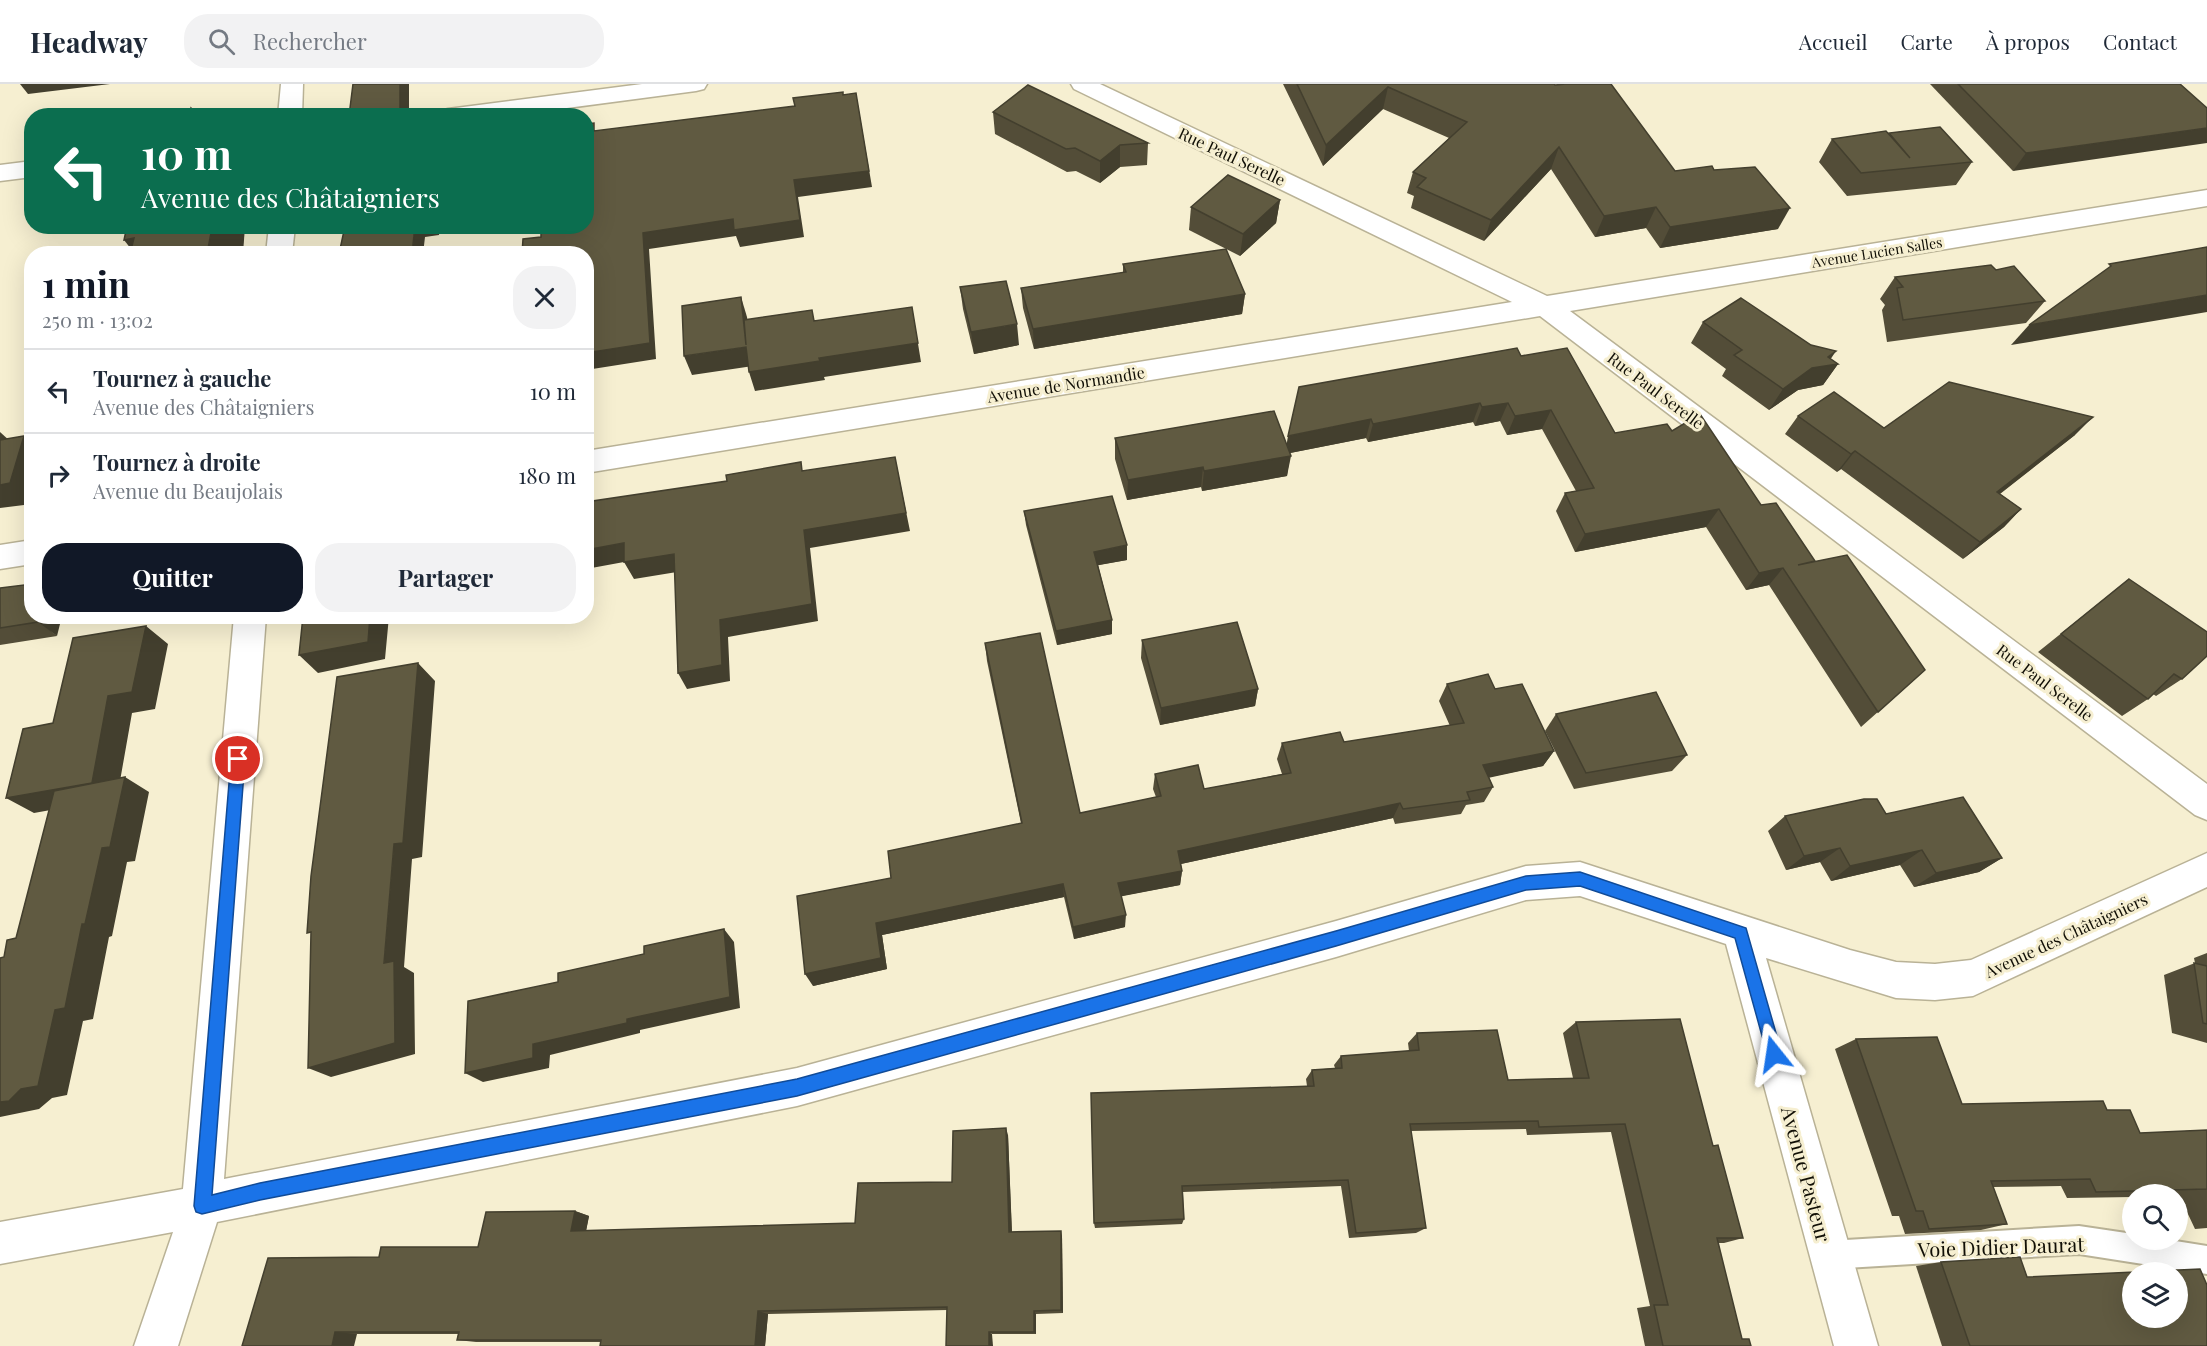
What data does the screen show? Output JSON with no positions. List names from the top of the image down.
{
  "streets": {
    "street": [
      "Rue Paul Serelle",
      "Avenue Lucien Salles",
      "Avenue de Normandie",
      "Avenue des Châtaigniers",
      "Avenue Pasteur"
    ],
    "lane": ["Voie Didier Daurat"]
  },
  "crossings": [
    ["Rue Paul Serelle", "Avenue Lucien Salles"],
    ["Rue Paul Serelle", "Avenue de Normandie"],
    ["Avenue Lucien Salles", "Avenue de Normandie"],
    ["Avenue des Châtaigniers", "Avenue Pasteur"],
    ["Avenue Pasteur", "Voie Didier Daurat"]
  ],
  "page": {
    "header": "Headway",
    "search": "Rechercher",
    "nav": [
      "Accueil",
      "Carte",
      "À propos",
      "Contact"
    ],
    "turn": ["10 m", "Avenue des Châtaigniers"],
    "heading": ["1 min", "250 m · 13:02"],
    "list": [
      {
        "name": "Tournez à gauche",
        "note": "Avenue des Châtaigniers",
        "value": "10 m"
      },
      {
        "name": "Tournez à droite",
        "note": "Avenue du Beaujolais",
        "value": "180 m"
      }
    ],
    "buttons": ["Quitter", "Partager"]
  }
}
